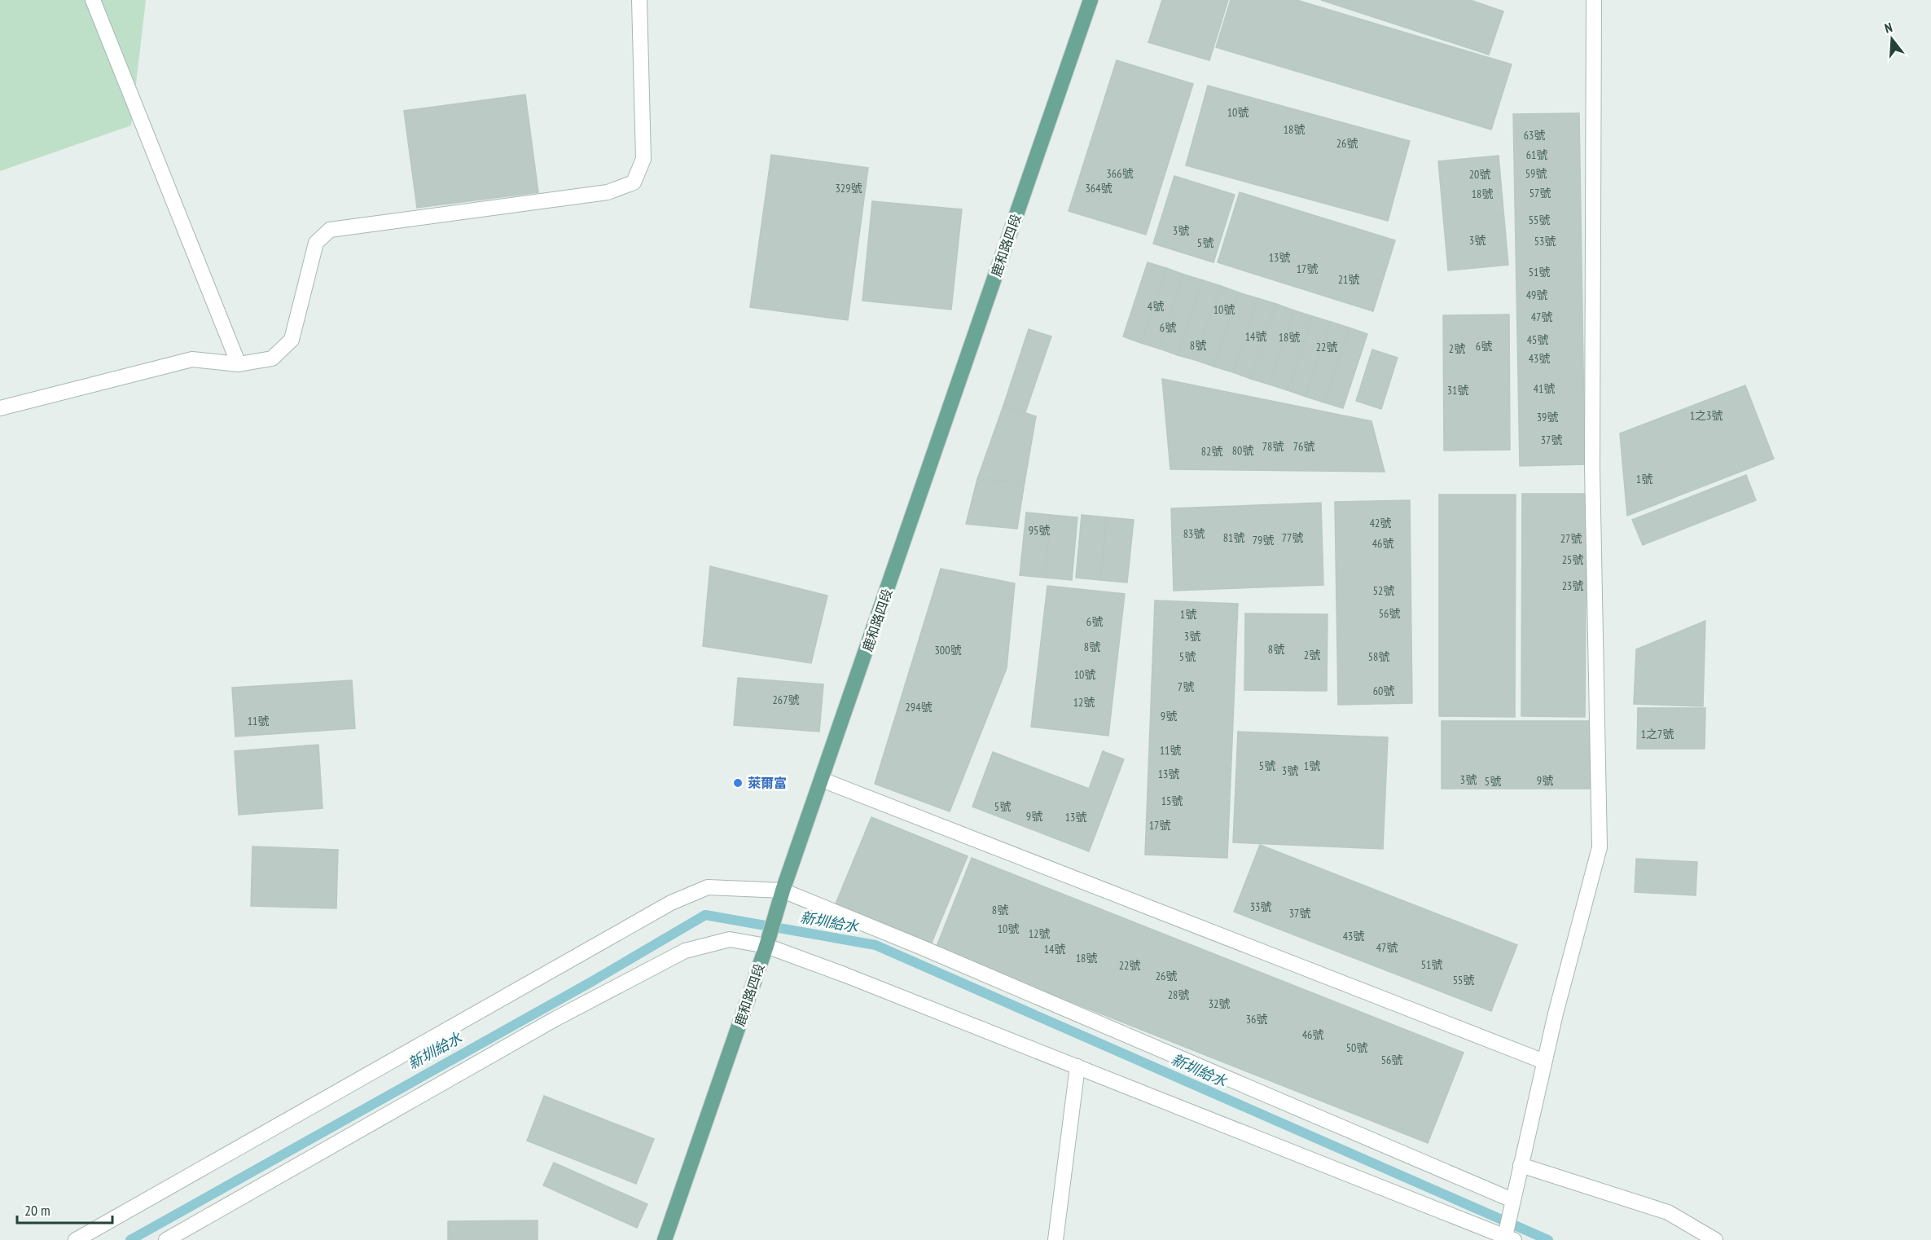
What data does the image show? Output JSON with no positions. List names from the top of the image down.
{
  "streets": {
    "main road": ["鹿和路四段"]
  },
  "water": ["新圳給水"],
  "places": ["萊爾富"],
  "house_numbers": [
    "10號",
    "18號",
    "63號",
    "26號",
    "61號",
    "366號",
    "59號",
    "20號",
    "329號",
    "364號",
    "57號",
    "18號",
    "55號",
    "3號",
    "3號",
    "53號",
    "5號",
    "13號",
    "17號",
    "51號",
    "21號",
    "49號",
    "4號",
    "10號",
    "47號",
    "6號",
    "14號",
    "18號",
    "45號",
    "8號",
    "6號",
    "22號",
    "2號",
    "43號",
    "41號",
    "31號",
    "1之3號",
    "39號",
    "37號",
    "78號",
    "76號",
    "80號",
    "82號",
    "1號",
    "42號",
    "95號",
    "83號",
    "81號",
    "77號",
    "27號",
    "79號",
    "46號",
    "25號",
    "23號",
    "52號",
    "56號",
    "1號",
    "6號",
    "3號",
    "8號",
    "8號",
    "300號",
    "2號",
    "5號",
    "58號",
    "10號",
    "7號",
    "60號",
    "267號",
    "12號",
    "294號",
    "9號",
    "11號",
    "1之7號",
    "11號",
    "5號",
    "1號",
    "3號",
    "13號",
    "3號",
    "9號",
    "5號",
    "15號",
    "5號",
    "9號",
    "13號",
    "17號",
    "33號",
    "8號",
    "37號",
    "10號",
    "12號",
    "43號",
    "47號",
    "14號",
    "18號",
    "51號",
    "22號",
    "26號",
    "55號",
    "28號",
    "32號",
    "36號",
    "46號",
    "50號",
    "56號"
  ],
  "scale_bar": "20 m",
  "north": "top"
}
